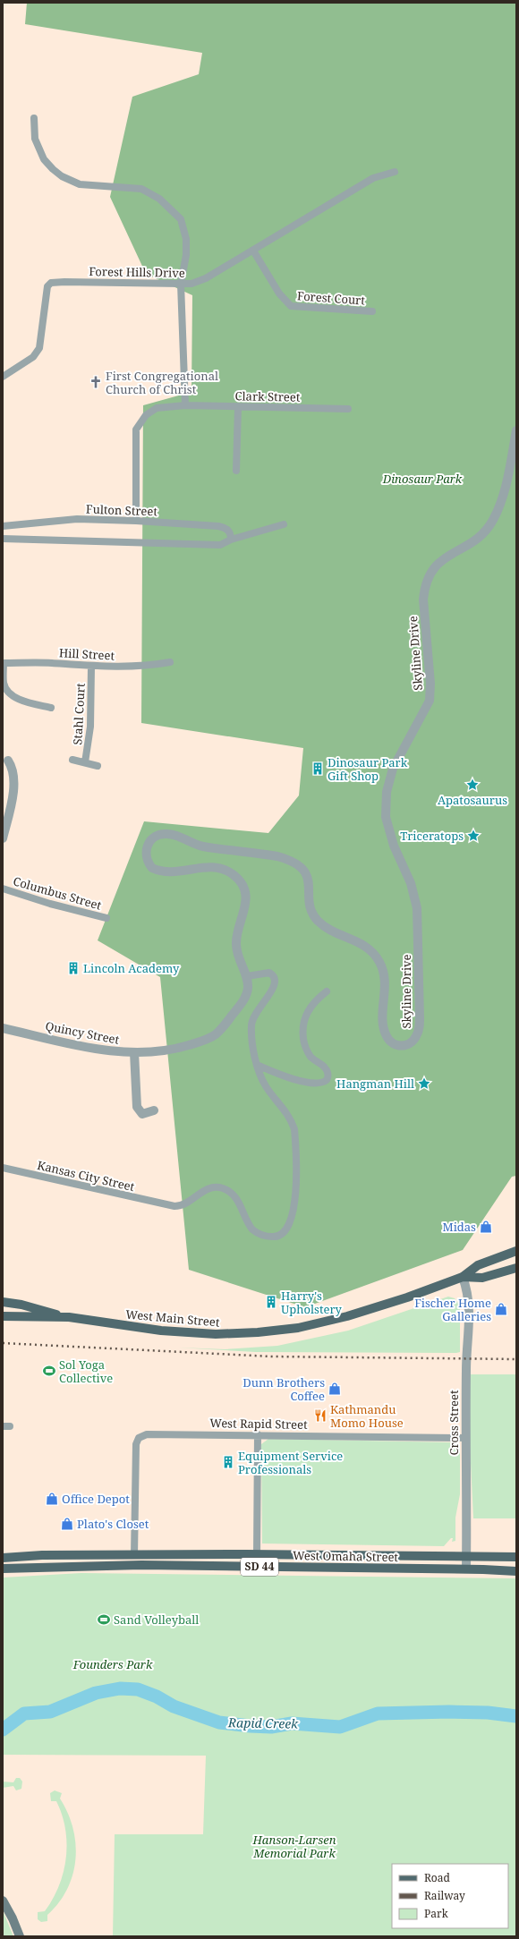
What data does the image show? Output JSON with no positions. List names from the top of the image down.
{
  "streets": {
    "main road": ["West Main Street", "West Omaha Street", "SD 44"],
    "street": [
      "Forest Hills Drive",
      "Forest Court",
      "Clark Street",
      "Fulton Street",
      "Skyline Drive",
      "Hill Street",
      "Stahl Court",
      "Columbus Street",
      "Quincy Street",
      "Kansas City Street",
      "Cross Street",
      "West Rapid Street"
    ]
  },
  "crossings": [
    ["Forest Hills Drive", "Forest Court"],
    ["Clark Street", "Fulton Street"],
    ["Skyline Drive", "Quincy Street"],
    ["Skyline Drive", "Kansas City Street"],
    ["Hill Street", "Stahl Court"],
    ["Quincy Street", "Kansas City Street"],
    ["West Main Street", "Cross Street"],
    ["Cross Street", "West Rapid Street"],
    ["Cross Street", "West Omaha Street"],
    ["West Rapid Street", "West Omaha Street"]
  ],
  "water": ["Rapid Creek"],
  "parks": ["Dinosaur Park", "Founders Park", "Hanson-Larsen Memorial Park"],
  "places": {
    "church": ["First Congregational Church of Christ"],
    "building": [
      "Dinosaur Park Gift Shop",
      "Lincoln Academy",
      "Harry's Upholstery",
      "Equipment Service Professionals"
    ],
    "place": ["Apatosaurus", "Triceratops", "Hangman Hill"],
    "shop": [
      "Midas",
      "Fischer Home Galleries",
      "Dunn Brothers Coffee",
      "Office Depot",
      "Plato's Closet"
    ],
    "sports": ["Sol Yoga Collective", "Sand Volleyball"],
    "restaurant": ["Kathmandu Momo House"]
  },
  "legend": ["Road", "Railway", "Park"]
}
